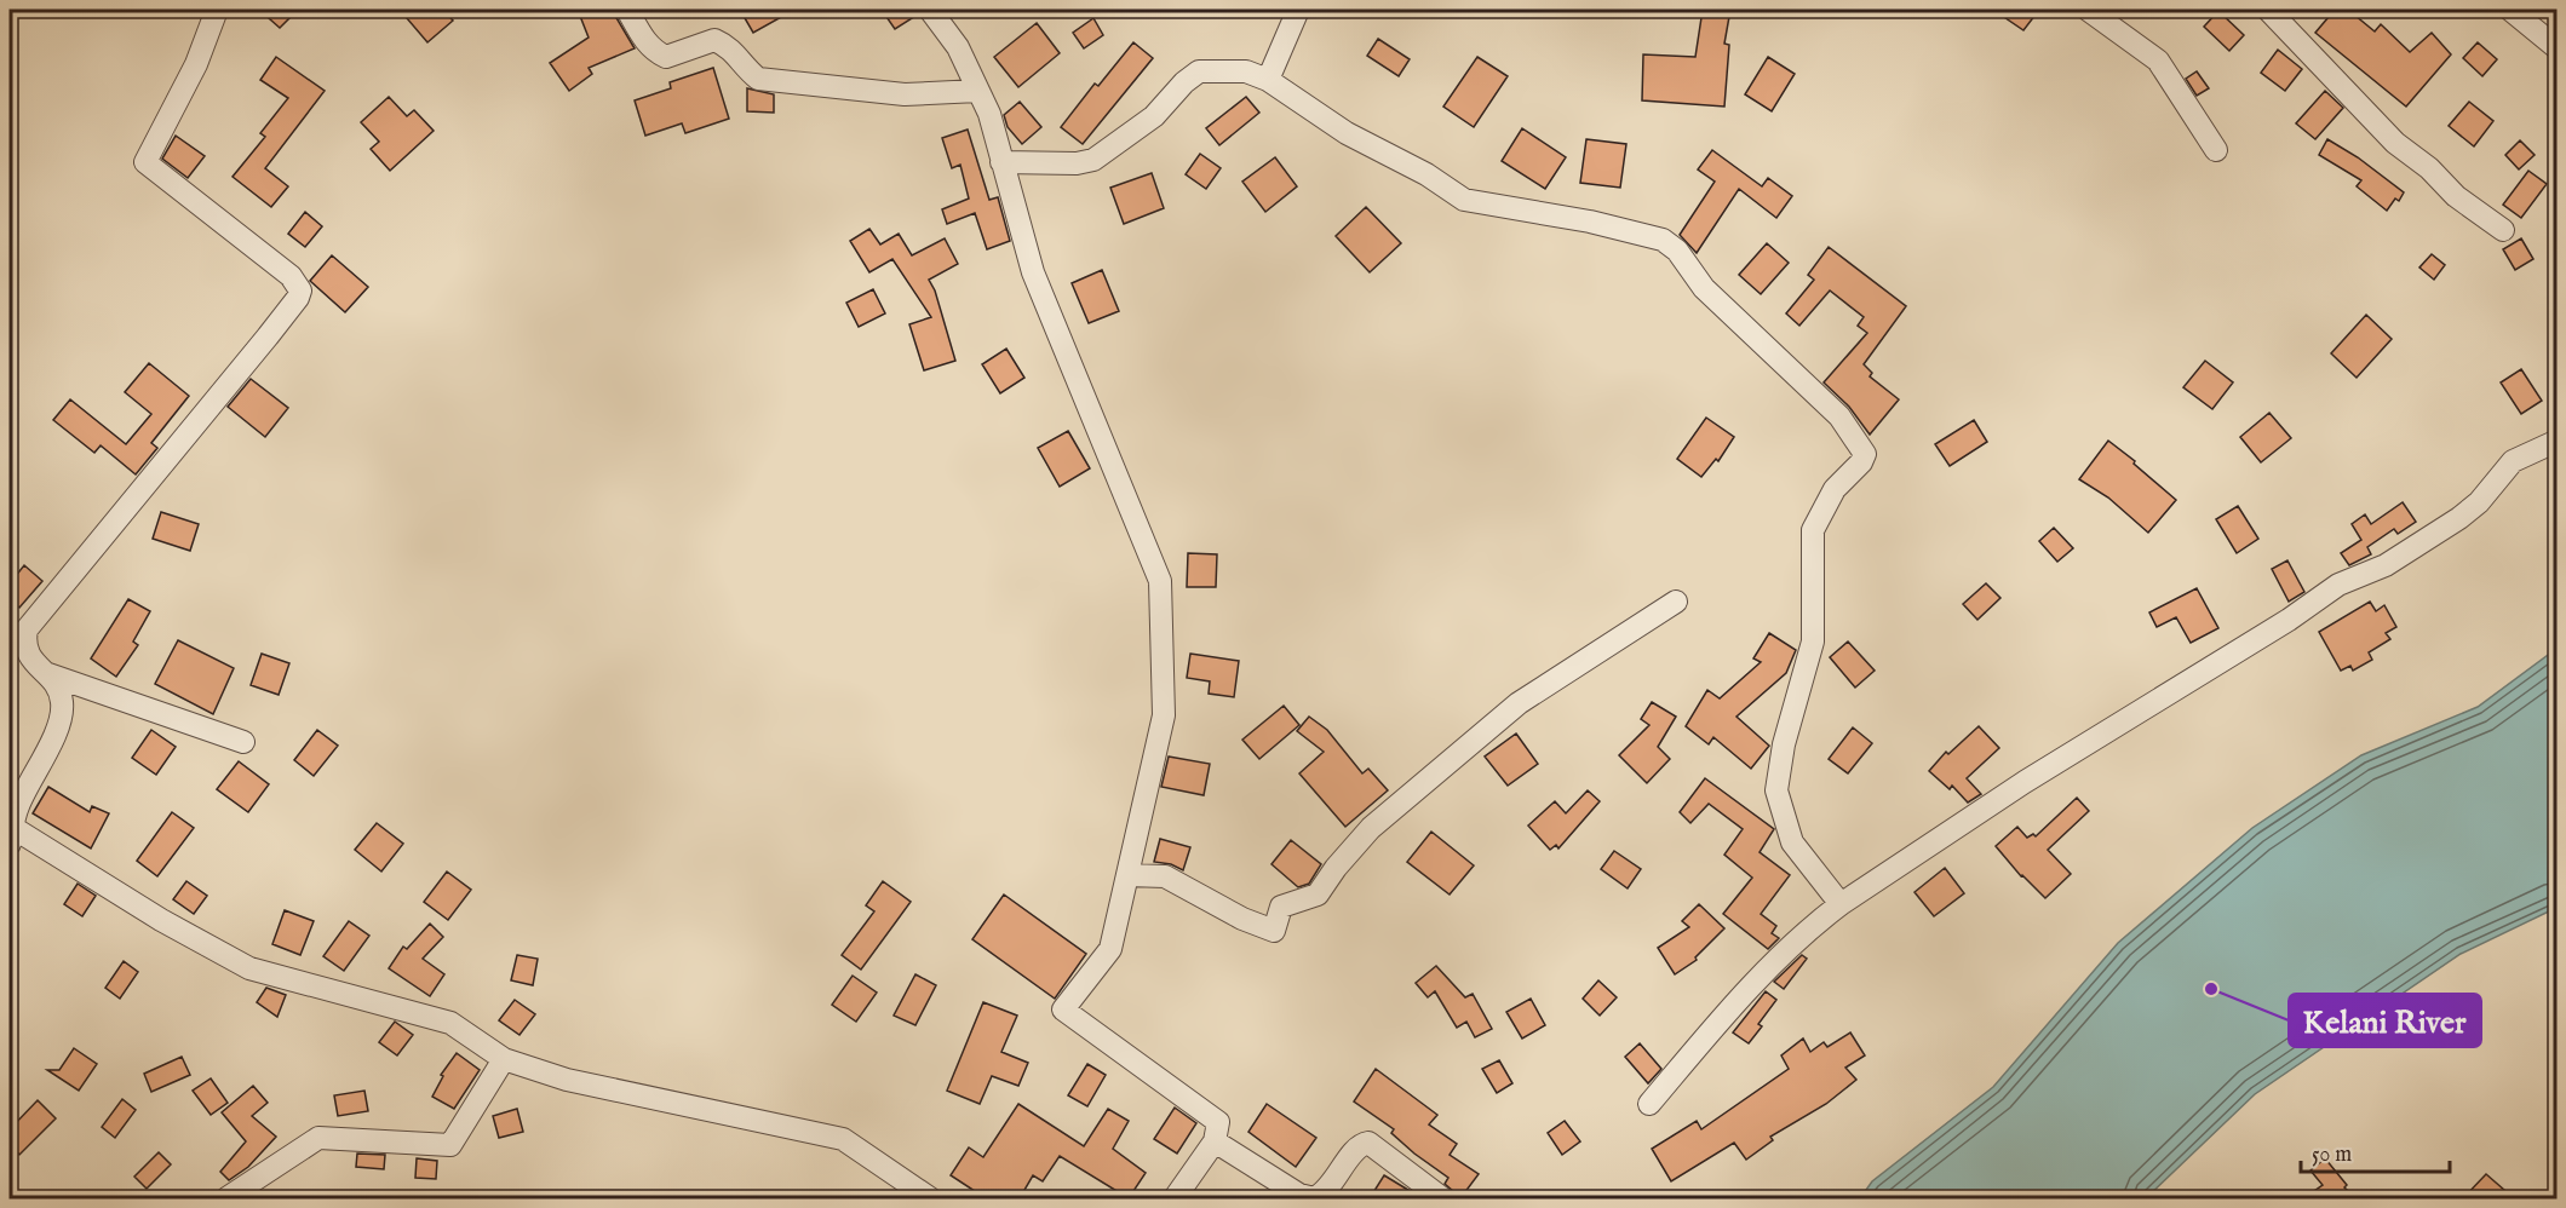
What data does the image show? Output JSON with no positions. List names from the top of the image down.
{
  "places": ["Kelani River"],
  "scale_bar": "50 m"
}
